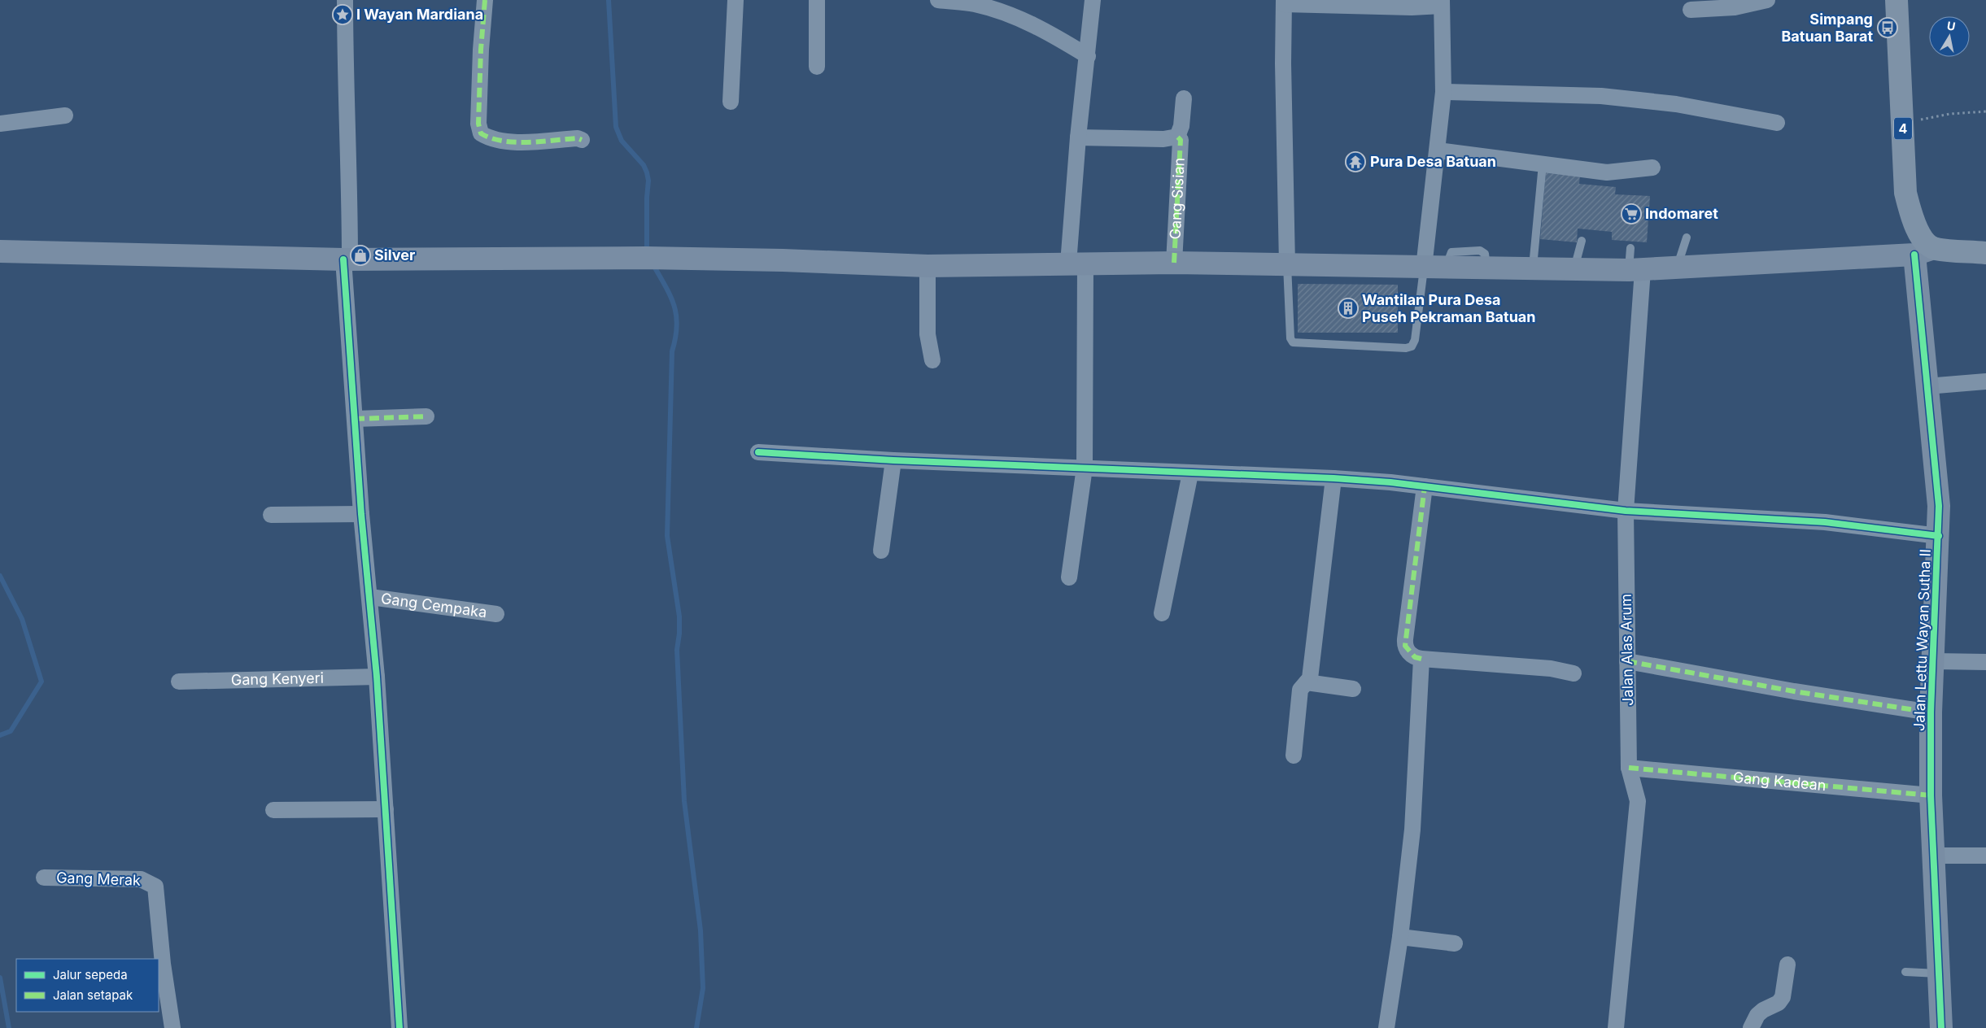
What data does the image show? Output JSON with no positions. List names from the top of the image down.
{
  "streets": {
    "highway": ["4"],
    "main road": ["Jalan Lettu Wayan Sutha II"],
    "street": [
      "Gang Sisian",
      "Gang Cempaka",
      "Jalan Alas Arum",
      "Gang Kenyeri",
      "Gang Kadean",
      "Gang Merak"
    ]
  },
  "crossings": [
    ["4", "Jalan Lettu Wayan Sutha II"],
    ["Jalan Lettu Wayan Sutha II", "Gang Kadean"],
    ["Jalan Alas Arum", "Gang Kadean"]
  ],
  "places": {
    "place": ["I Wayan Mardiana"],
    "bus stop": ["Simpang Batuan Barat"],
    "temple": ["Pura Desa Batuan"],
    "supermarket": ["Indomaret"],
    "shop": ["Silver"],
    "building": ["Wantilan Pura Desa Puseh Pekraman Batuan"]
  },
  "legend": ["Jalur sepeda", "Jalan setapak"],
  "north": "top"
}
